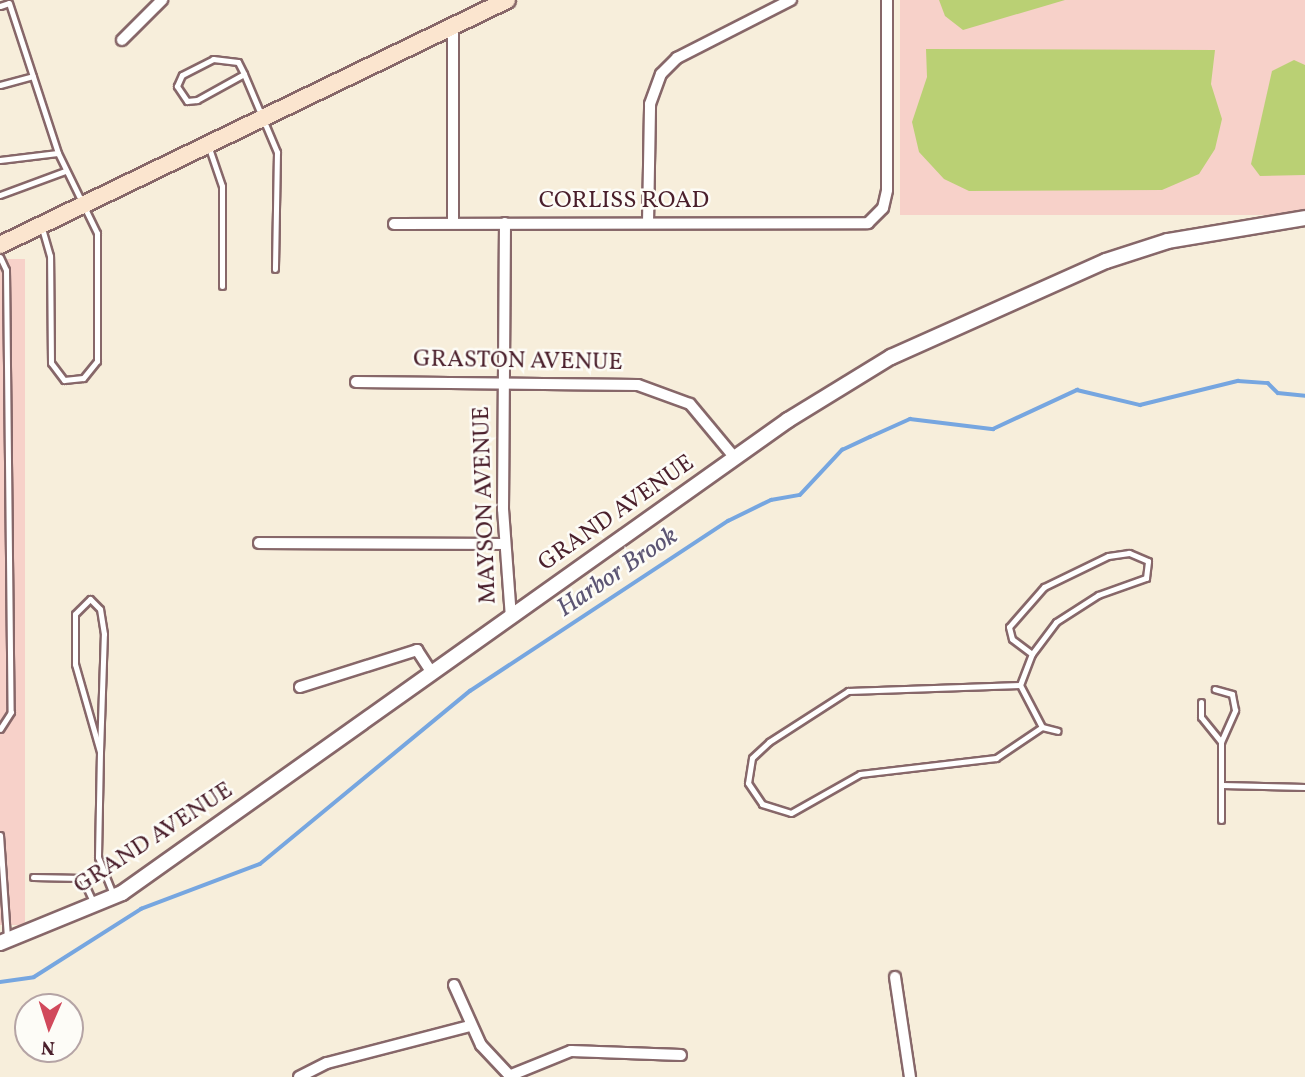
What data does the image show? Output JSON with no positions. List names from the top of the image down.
{
  "streets": {
    "street": [
      "CORLISS ROAD",
      "GRASTON AVENUE",
      "MAYSON AVENUE",
      "GRAND AVENUE"
    ]
  },
  "crossings": [
    ["CORLISS ROAD", "MAYSON AVENUE"],
    ["GRASTON AVENUE", "MAYSON AVENUE"],
    ["GRASTON AVENUE", "GRAND AVENUE"],
    ["MAYSON AVENUE", "GRAND AVENUE"]
  ],
  "water": ["Harbor Brook"],
  "north": "bottom"
}
